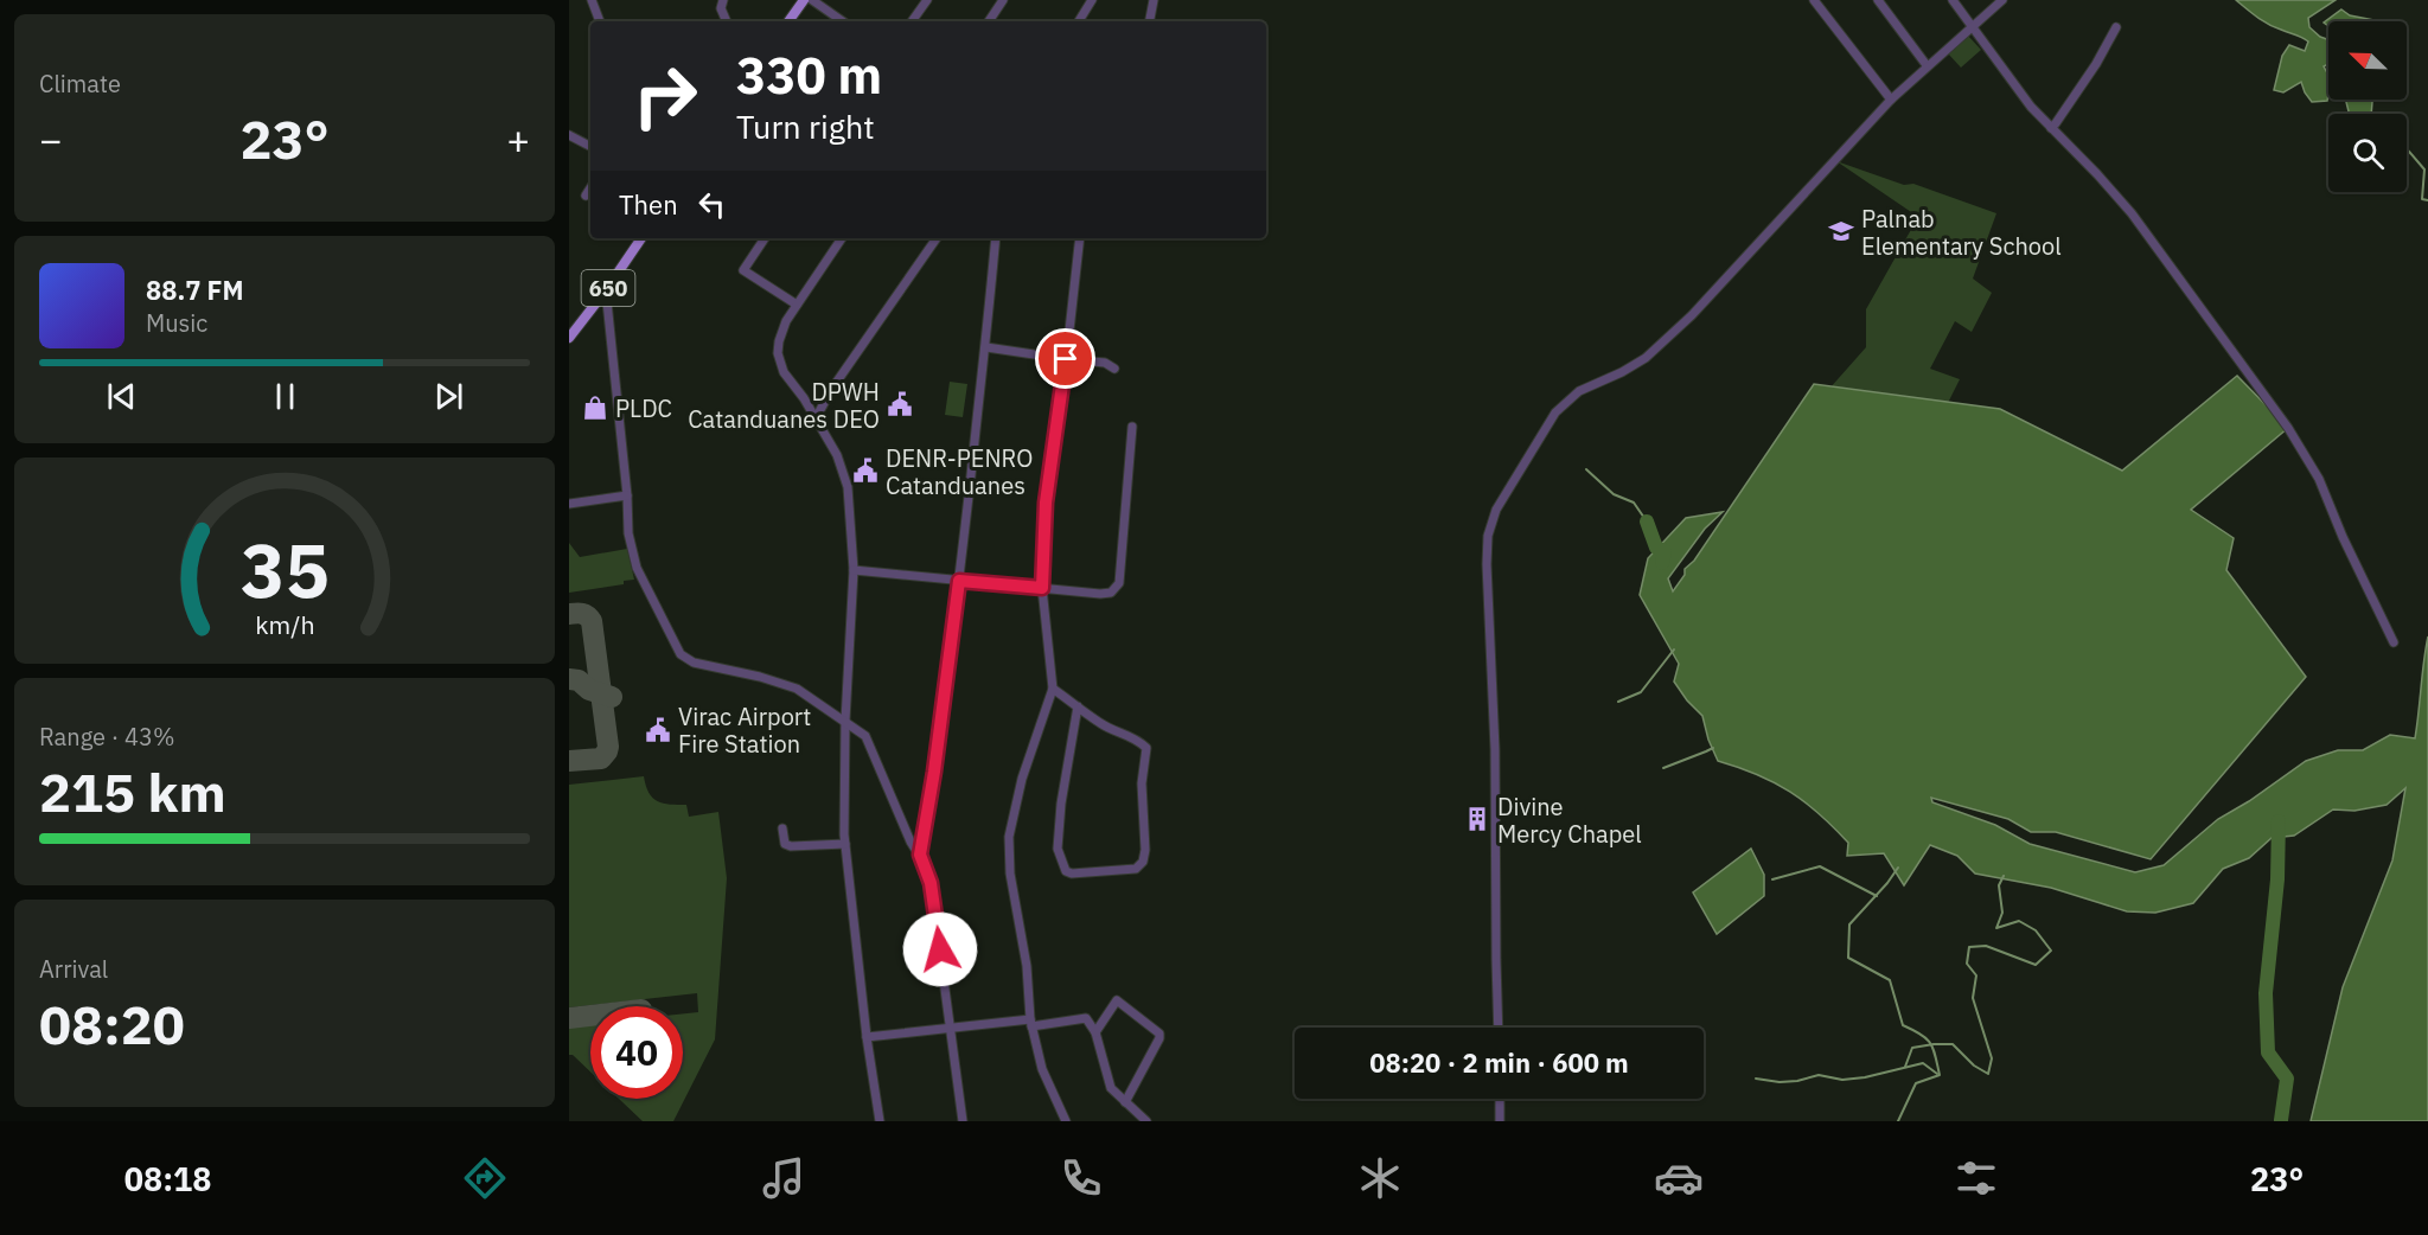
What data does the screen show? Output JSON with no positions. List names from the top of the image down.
{
  "streets": {
    "main road": ["650"]
  },
  "places": {
    "school or university": ["Palnab Elementary School"],
    "public building": ["DPWH Catanduanes DEO", "DENR-PENRO Catanduanes", "Virac Airport Fire Station"],
    "shop": ["PLDC"],
    "building": ["Divine Mercy Chapel"]
  },
  "north": "top left",
  "page": {
    "tile": [
      "Climate",
      ["Range · 43%", "215 km"],
      ["Arrival", "08:20"]
    ],
    "turn": ["330 m", "Turn right"],
    "heat": ["−", "23°", "+"],
    "then": "Then",
    "song": ["88.7 FM", "Music"],
    "limit": "40",
    "trip": "08:20 · 2 min · 600 m",
    "tabs": ["08:18", "23°"],
    "gauge": ["35", "km/h"]
  }
}
